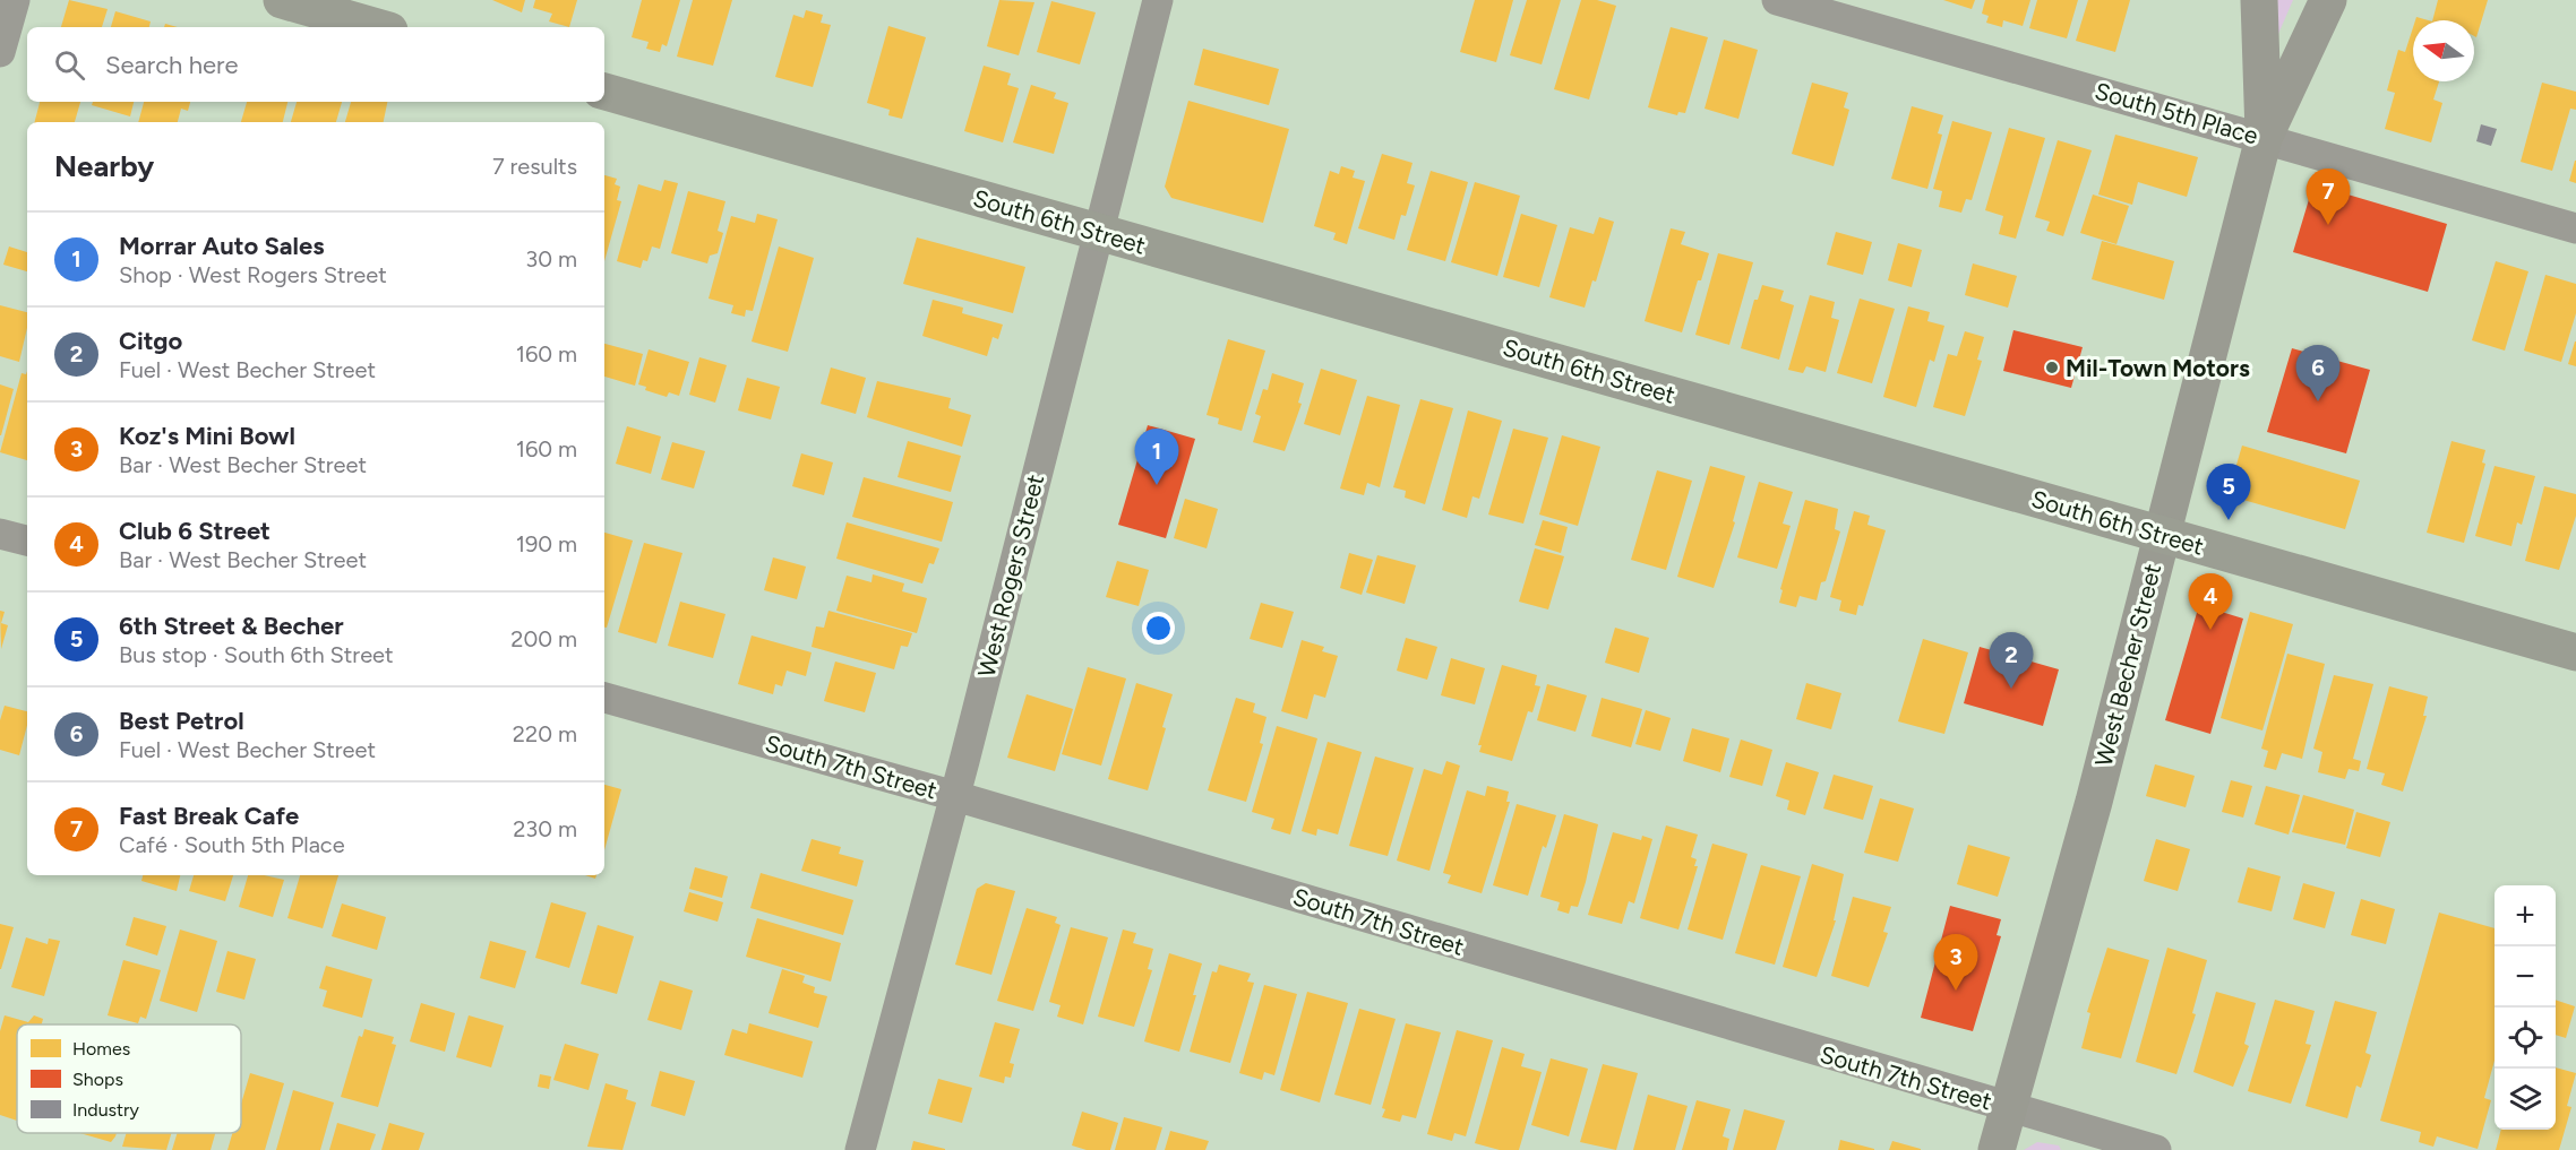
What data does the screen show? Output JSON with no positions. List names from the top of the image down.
{
  "streets": {
    "main road": ["South 6th Street", "West Becher Street"],
    "street": ["South 5th Place", "West Rogers Street", "South 7th Street"]
  },
  "crossings": [
    ["South 5th Place", "West Becher Street"],
    ["South 6th Street", "West Rogers Street"],
    ["South 6th Street", "West Becher Street"],
    ["West Rogers Street", "South 7th Street"],
    ["West Becher Street", "South 7th Street"]
  ],
  "places": ["Mil-Town Motors"],
  "legend": ["Homes", "Shops", "Industry"],
  "north": "left",
  "page": {
    "search": "Search here",
    "heading": ["Nearby", "7 results"],
    "pins": [
      "7",
      "6",
      "1",
      "5",
      "4",
      "2",
      "3"
    ],
    "list": [
      {
        "mark": "1",
        "name": "Morrar Auto Sales",
        "note": "Shop · West Rogers Street",
        "value": "30 m"
      },
      {
        "mark": "2",
        "name": "Citgo",
        "note": "Fuel · West Becher Street",
        "value": "160 m"
      },
      {
        "mark": "3",
        "name": "Koz's Mini Bowl",
        "note": "Bar · West Becher Street",
        "value": "160 m"
      },
      {
        "mark": "4",
        "name": "Club 6 Street",
        "note": "Bar · West Becher Street",
        "value": "190 m"
      },
      {
        "mark": "5",
        "name": "6th Street & Becher",
        "note": "Bus stop · South 6th Street",
        "value": "200 m"
      },
      {
        "mark": "6",
        "name": "Best Petrol",
        "note": "Fuel · West Becher Street",
        "value": "220 m"
      },
      {
        "mark": "7",
        "name": "Fast Break Cafe",
        "note": "Café · South 5th Place",
        "value": "230 m"
      }
    ],
    "map_buttons": ["+", "−"]
  }
}
